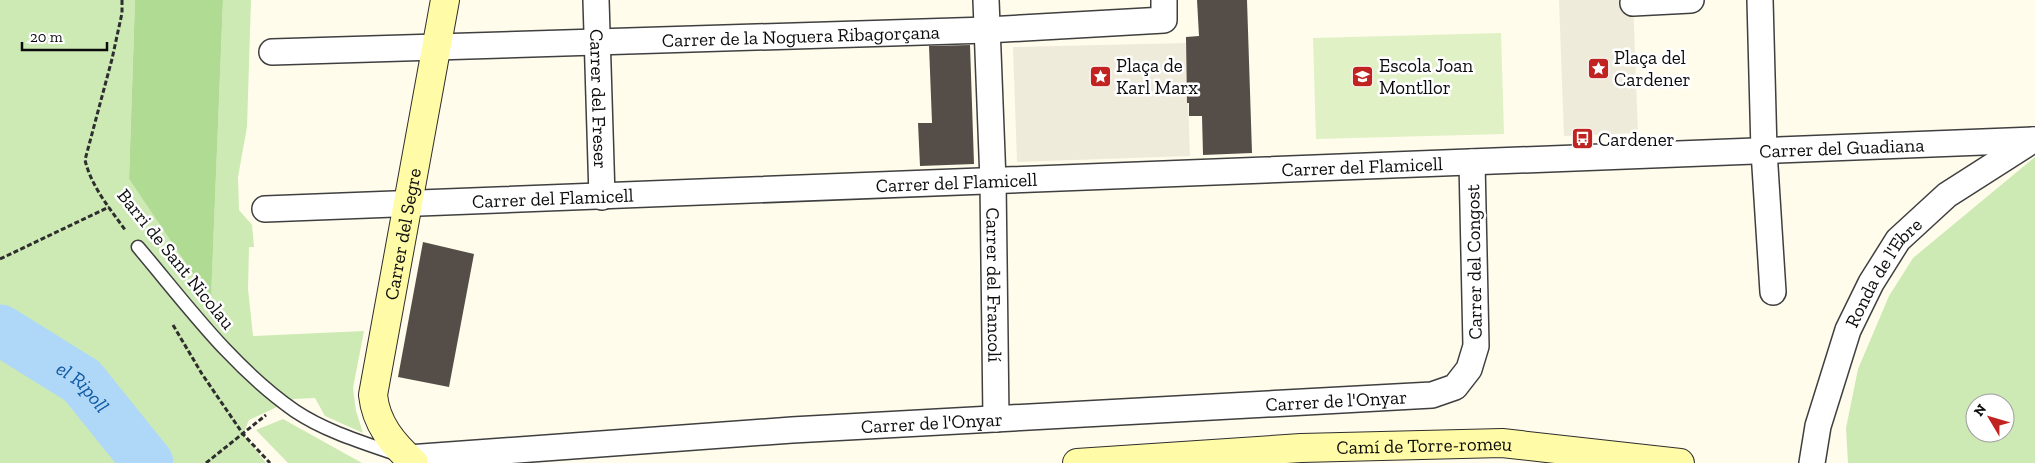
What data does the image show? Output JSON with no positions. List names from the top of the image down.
{
  "streets": {
    "street": [
      "Carrer de la Noguera Ribagorçana",
      "Carrer del Freser",
      "Carrer del Guadiana",
      "Carrer del Flamicell",
      "Carrer del Segre",
      "Carrer del Congost",
      "Ronda de l'Ebre",
      "Carrer del Francolí",
      "Carrer de l'Onyar",
      "Camí de Torre-romeu"
    ],
    "lane": ["Barri de Sant Nicolau"]
  },
  "crossings": [
    ["Carrer de la Noguera Ribagorçana", "Carrer del Freser"],
    ["Carrer de la Noguera Ribagorçana", "Carrer del Segre"],
    ["Carrer de la Noguera Ribagorçana", "Carrer del Francolí"],
    ["Carrer del Freser", "Carrer del Flamicell"],
    ["Carrer del Guadiana", "Carrer del Flamicell"],
    ["Carrer del Guadiana", "Ronda de l'Ebre"],
    ["Carrer del Flamicell", "Carrer del Segre"],
    ["Carrer del Flamicell", "Carrer del Congost"],
    ["Carrer del Flamicell", "Carrer del Francolí"],
    ["Carrer del Segre", "Barri de Sant Nicolau"],
    ["Carrer del Segre", "Carrer de l'Onyar"],
    ["Barri de Sant Nicolau", "Carrer de l'Onyar"],
    ["Carrer del Congost", "Carrer de l'Onyar"],
    ["Carrer del Francolí", "Carrer de l'Onyar"]
  ],
  "water": ["el Ripoll"],
  "places": {
    "place": ["Plaça del Cardener", "Plaça de Karl Marx"],
    "school or university": ["Escola Joan Montllor"],
    "bus stop": ["Cardener"]
  },
  "scale_bar": "20 m",
  "north": "top left"
}
